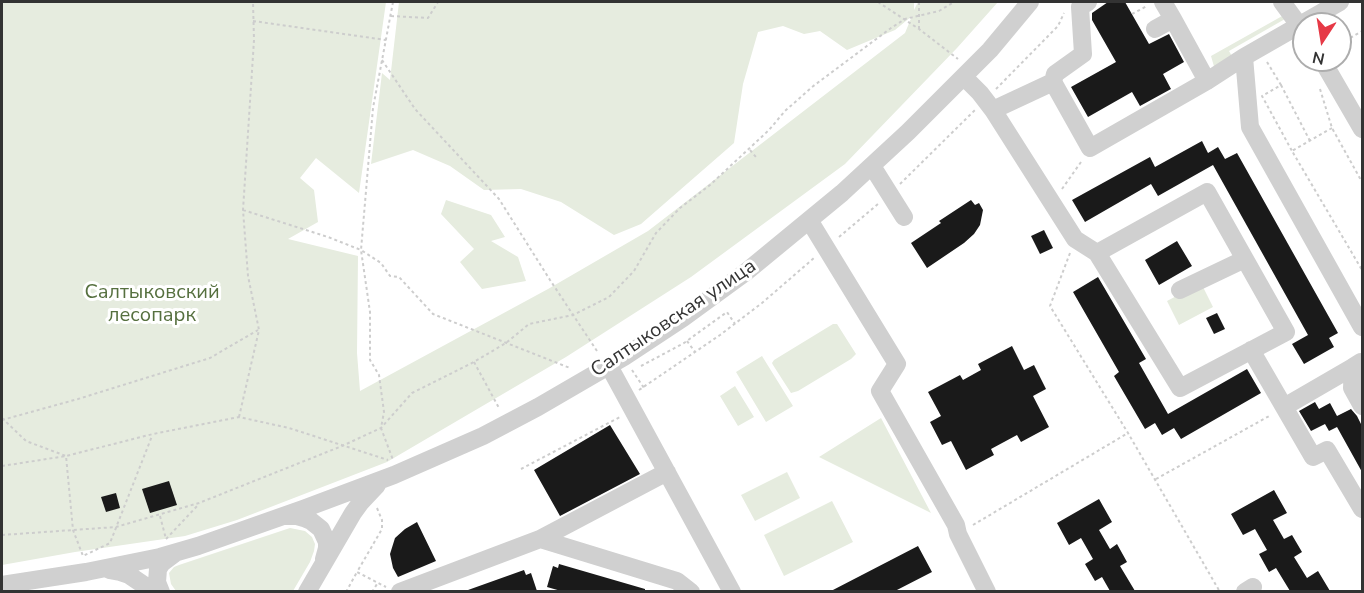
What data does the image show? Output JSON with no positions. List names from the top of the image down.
{
  "streets": {
    "street": ["Салтыковская улица"]
  },
  "parks": ["Салтыковский лесопарк"],
  "north": "bottom"
}
